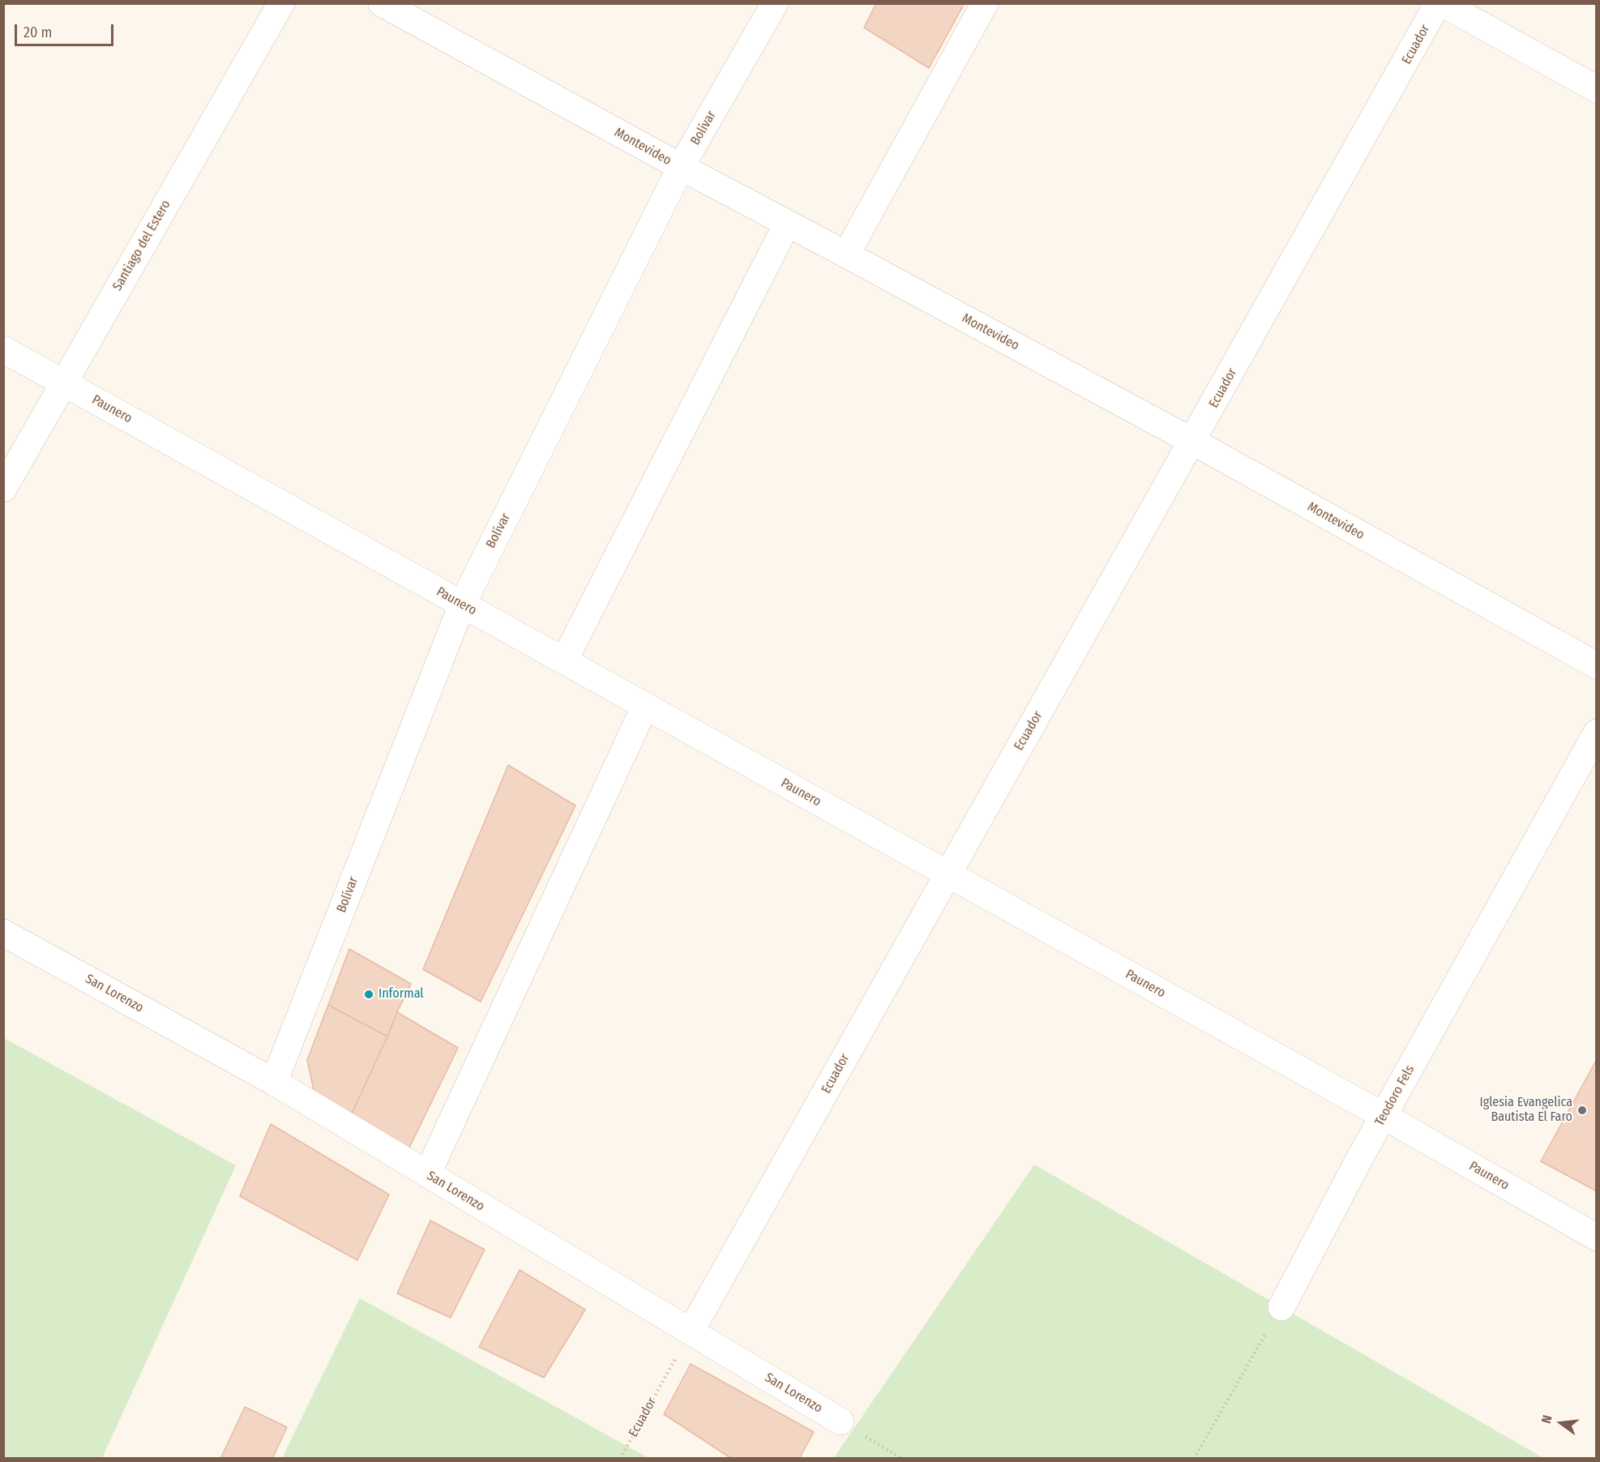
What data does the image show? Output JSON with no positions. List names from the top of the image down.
{
  "streets": {
    "street": [
      "Ecuador",
      "Bolívar",
      "Montevideo",
      "Santiago del Estero",
      "Paunero",
      "San Lorenzo",
      "Teodoro Fels"
    ]
  },
  "crossings": [
    ["Ecuador", "Montevideo"],
    ["Ecuador", "Paunero"],
    ["Ecuador", "San Lorenzo"],
    ["Bolívar", "Montevideo"],
    ["Bolívar", "Paunero"],
    ["Bolívar", "San Lorenzo"],
    ["Santiago del Estero", "Paunero"],
    ["Paunero", "Teodoro Fels"]
  ],
  "places": ["Informal", "Iglesia Evangelica Bautista El Faro"],
  "scale_bar": "20 m",
  "north": "left"
}
